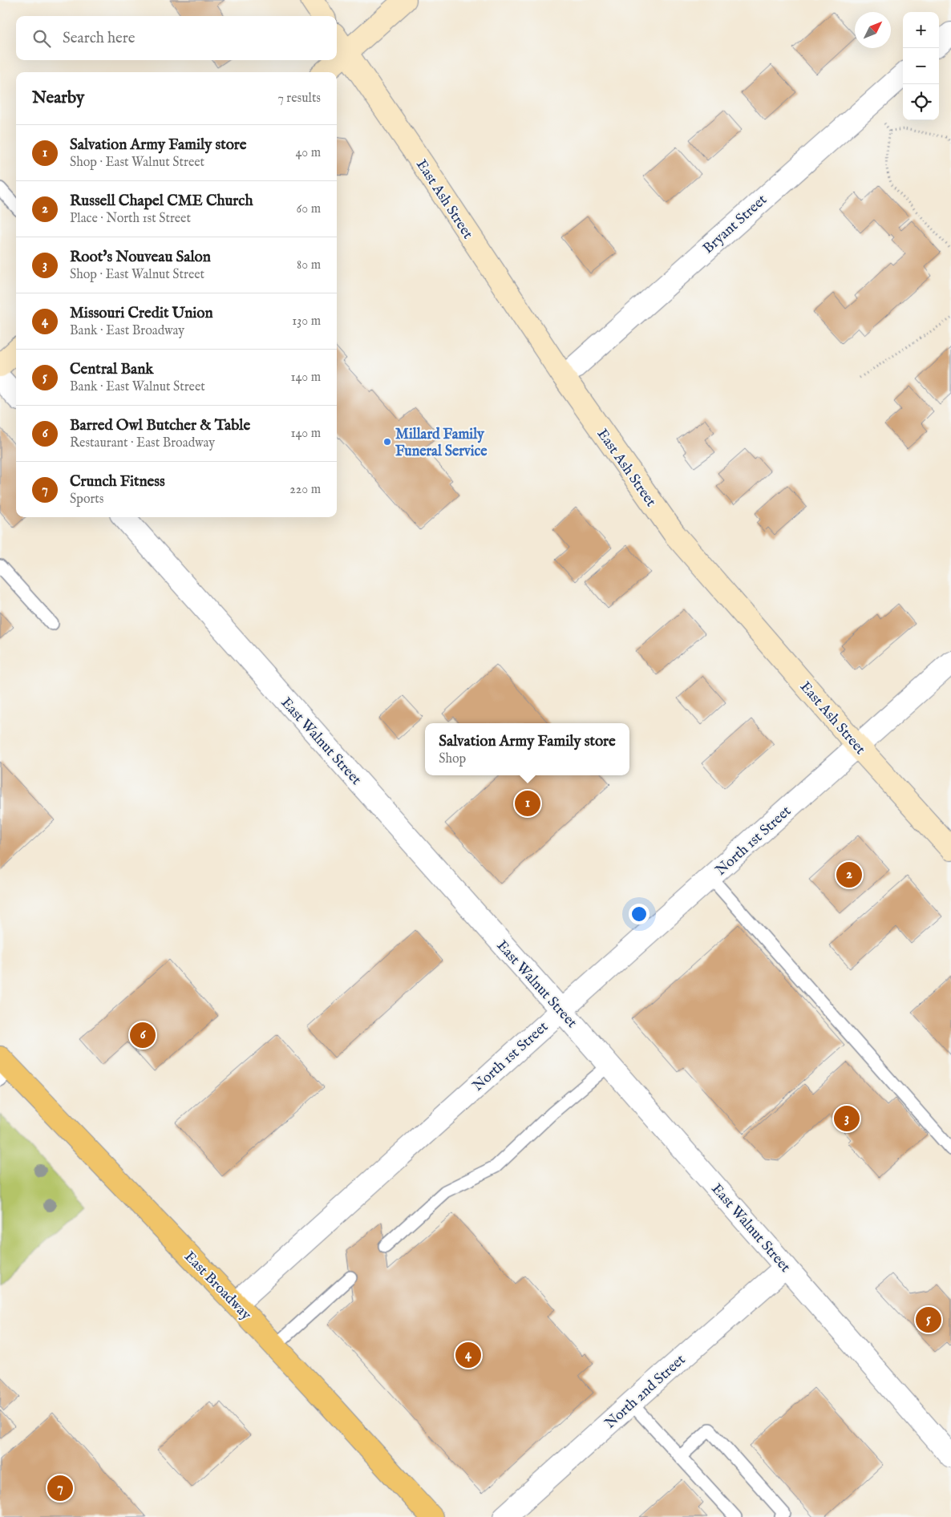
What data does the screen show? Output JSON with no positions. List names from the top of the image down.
{
  "streets": {
    "main road": ["East Broadway"],
    "street": [
      "East Ash Street",
      "Bryant Street",
      "East Walnut Street",
      "North 1st Street",
      "North 2nd Street"
    ]
  },
  "crossings": [
    ["East Ash Street", "Bryant Street"],
    ["East Ash Street", "North 1st Street"],
    ["East Walnut Street", "North 1st Street"],
    ["East Walnut Street", "North 2nd Street"],
    ["North 1st Street", "East Broadway"]
  ],
  "places": ["Millard Family Funeral Service"],
  "north": "top right",
  "page": {
    "map_buttons": ["+", "−"],
    "search": "Search here",
    "heading": ["Nearby", "7 results"],
    "list": [
      {
        "mark": "1",
        "name": "Salvation Army Family store",
        "note": "Shop · East Walnut Street",
        "value": "40 m"
      },
      {
        "mark": "2",
        "name": "Russell Chapel CME Church",
        "note": "Place · North 1st Street",
        "value": "60 m"
      },
      {
        "mark": "3",
        "name": "Root's Nouveau Salon",
        "note": "Shop · East Walnut Street",
        "value": "80 m"
      },
      {
        "mark": "4",
        "name": "Missouri Credit Union",
        "note": "Bank · East Broadway",
        "value": "130 m"
      },
      {
        "mark": "5",
        "name": "Central Bank",
        "note": "Bank · East Walnut Street",
        "value": "140 m"
      },
      {
        "mark": "6",
        "name": "Barred Owl Butcher & Table",
        "note": "Restaurant · East Broadway",
        "value": "140 m"
      },
      {
        "mark": "7",
        "name": "Crunch Fitness",
        "note": "Sports",
        "value": "220 m"
      }
    ],
    "popup": ["Salvation Army Family store", "Shop"],
    "pins": [
      "1",
      "2",
      "6",
      "3",
      "5",
      "4",
      "7"
    ]
  }
}
